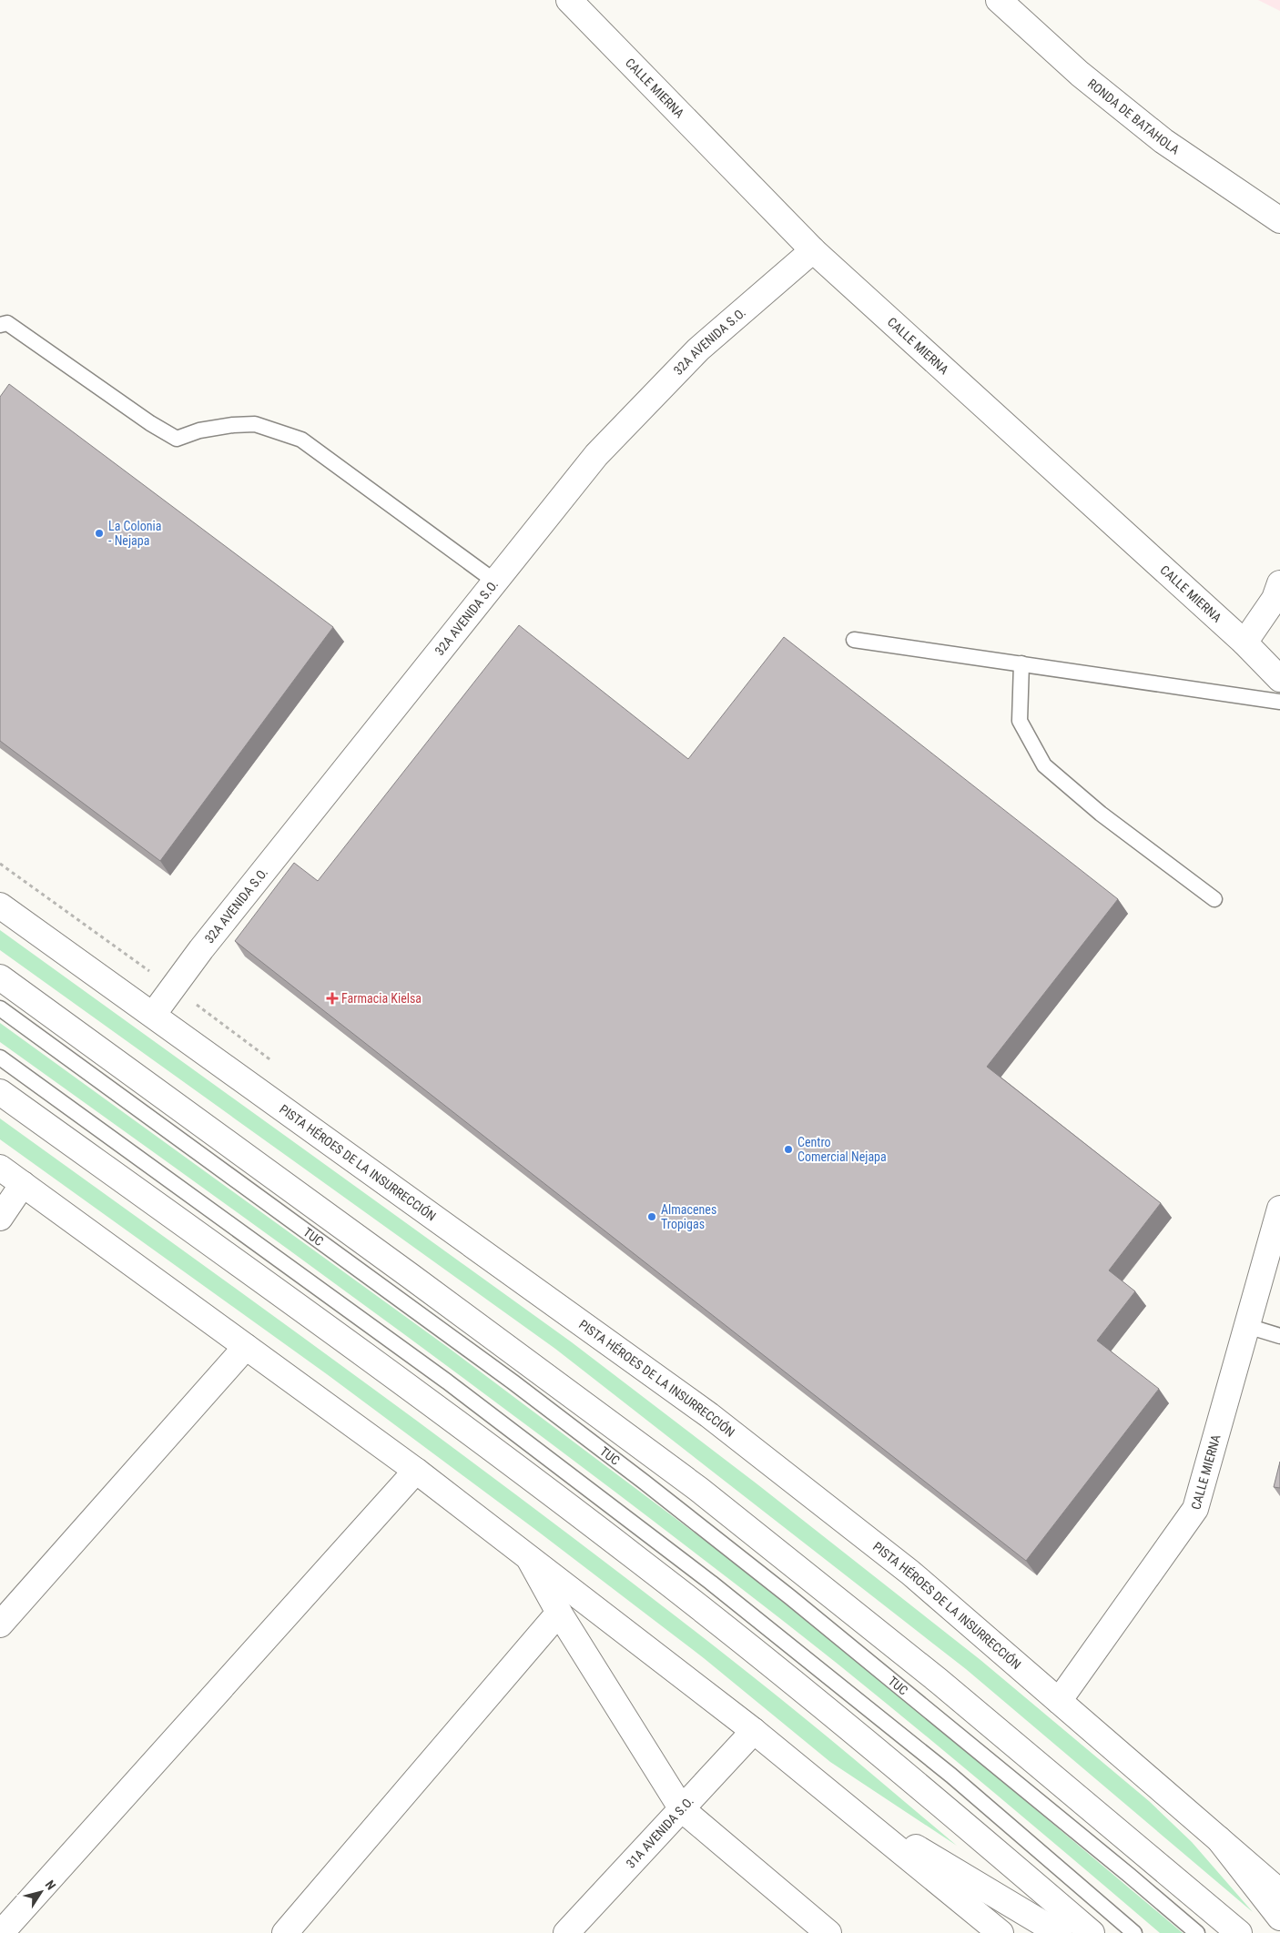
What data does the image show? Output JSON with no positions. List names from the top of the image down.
{
  "streets": {
    "street": [
      "CALLE MIERNA",
      "RONDA DE BATAHOLA",
      "32A AVENIDA S.O.",
      "PISTA HÉROES DE LA INSURRECCIÓN",
      "31A AVENIDA S.O."
    ],
    "lane": ["TUC"]
  },
  "crossings": [
    ["CALLE MIERNA", "32A AVENIDA S.O."],
    ["CALLE MIERNA", "PISTA HÉROES DE LA INSURRECCIÓN"],
    ["32A AVENIDA S.O.", "PISTA HÉROES DE LA INSURRECCIÓN"]
  ],
  "places": {
    "other": ["La Colonia - Nejapa", "Centro Comercial Nejapa", "Almacenes Tropigas"],
    "health": ["Farmacia Kielsa"]
  },
  "north": "top right"
}
